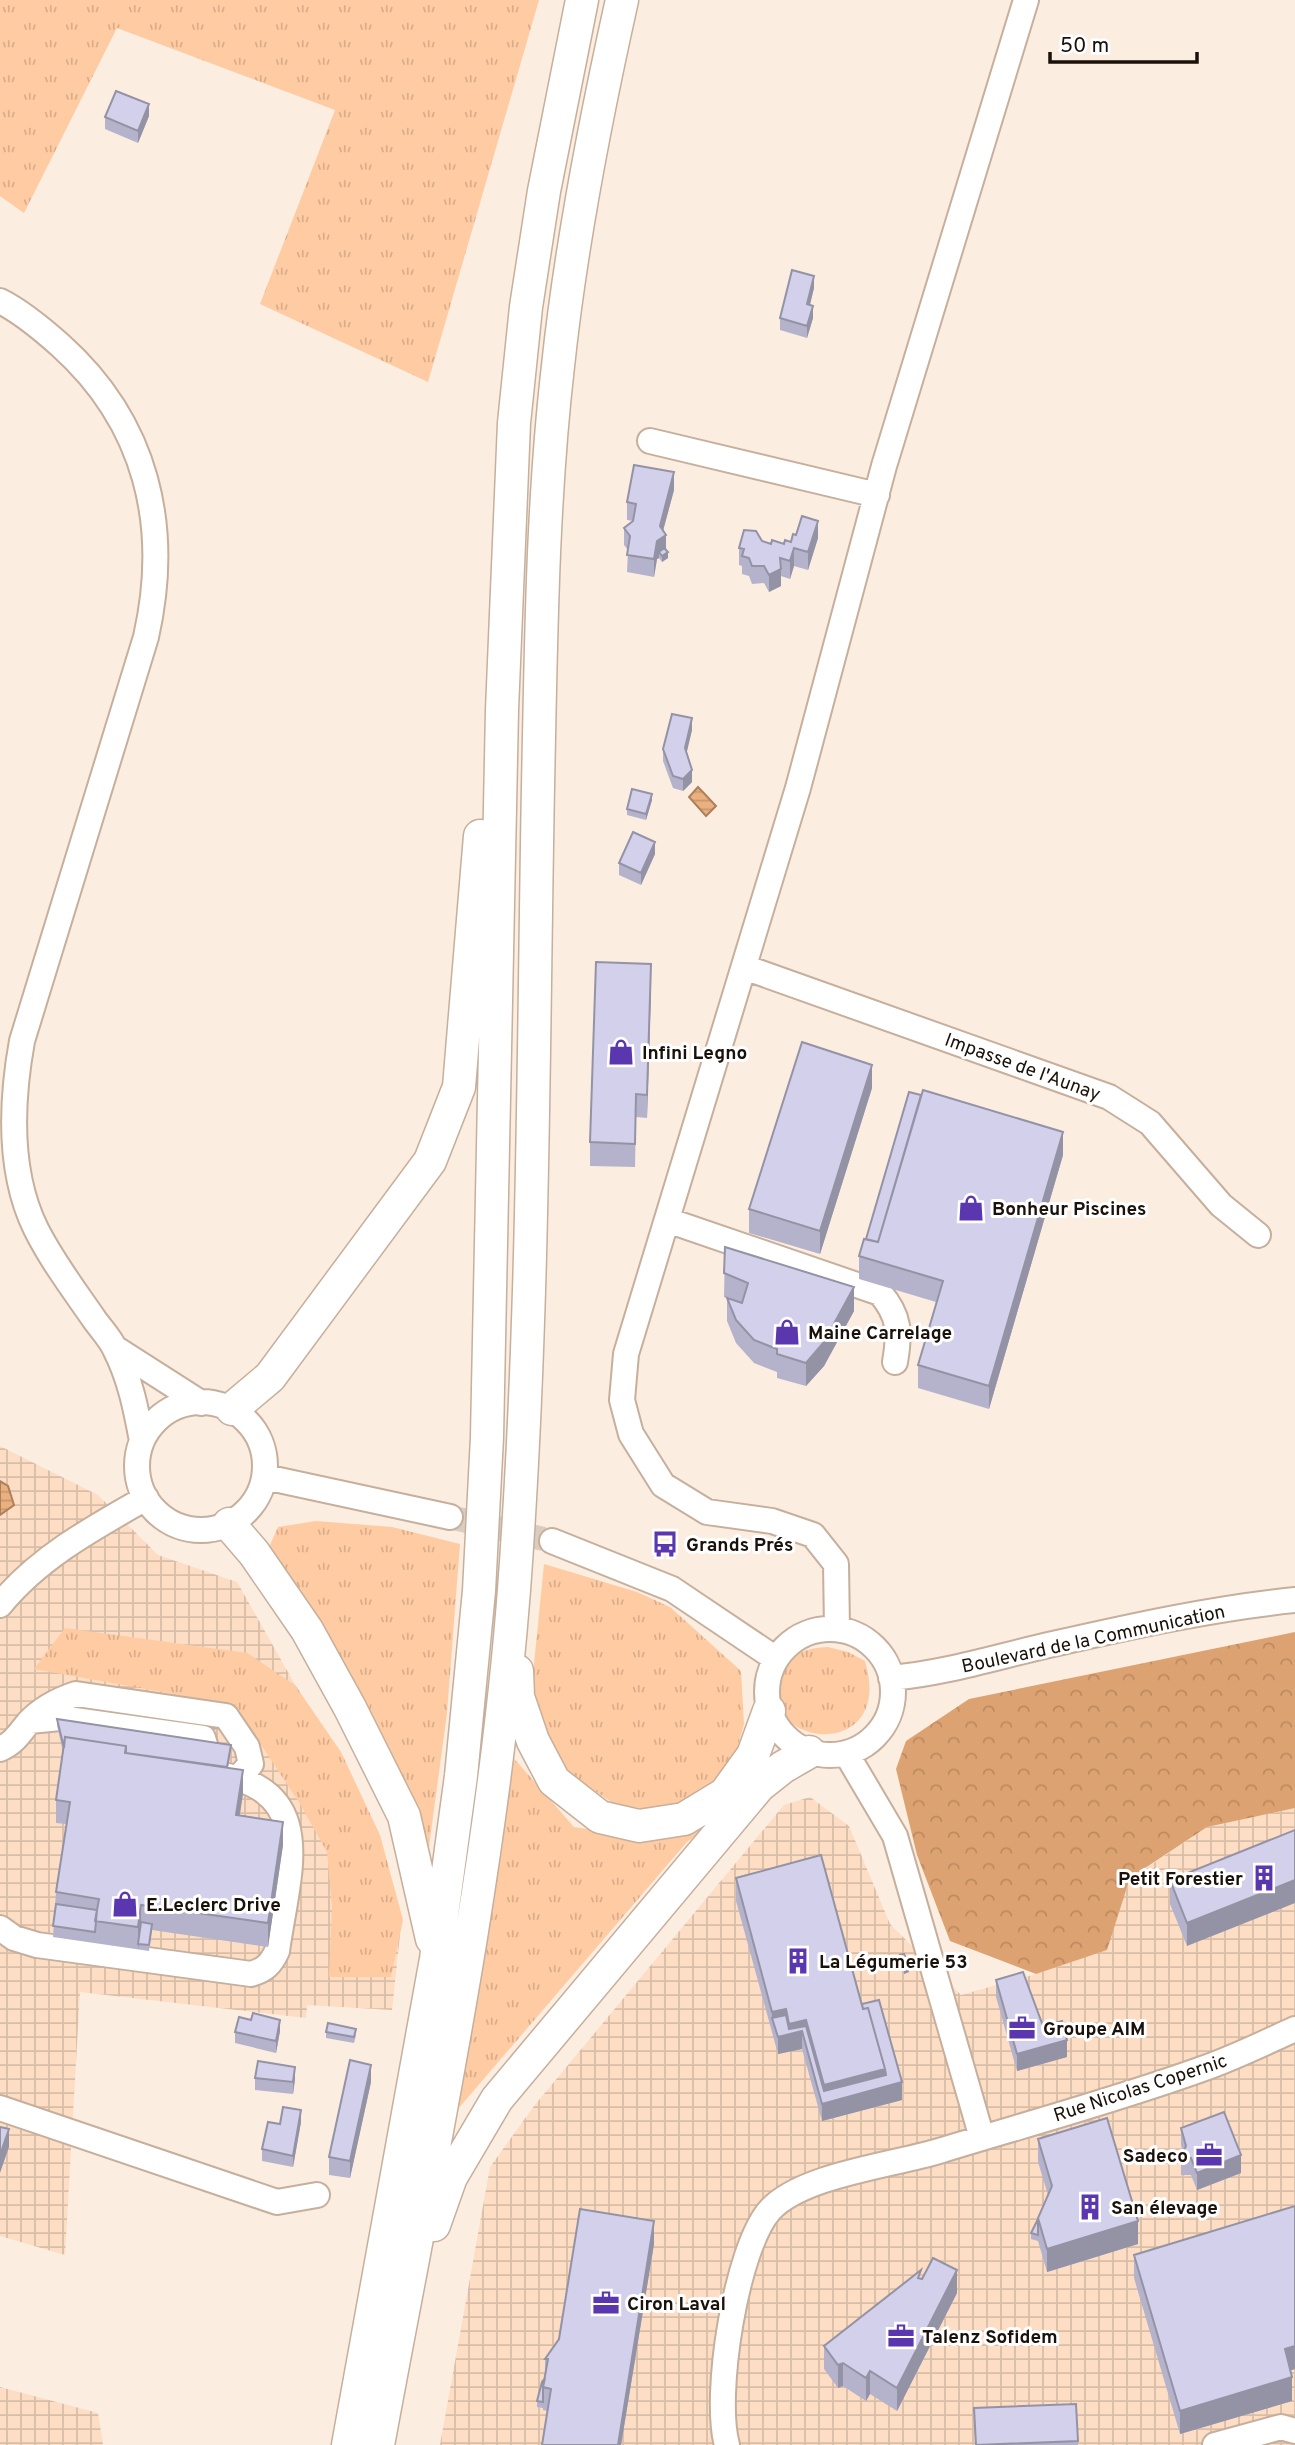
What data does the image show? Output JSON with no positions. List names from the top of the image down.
{
  "streets": {
    "street": ["Impasse de l'Aunay", "Boulevard de la Communication", "Rue Nicolas Copernic"]
  },
  "places": {
    "shop": [
      "Infini Legno",
      "Bonheur Piscines",
      "Maine Carrelage",
      "E.Leclerc Drive"
    ],
    "bus stop": ["Grands Prés"],
    "building": ["Petit Forestier", "La Légumerie 53", "San élevage"],
    "office": [
      "Groupe AIM",
      "Sadeco",
      "Ciron Laval",
      "Talenz Sofidem"
    ]
  },
  "scale_bar": "50 m"
}
